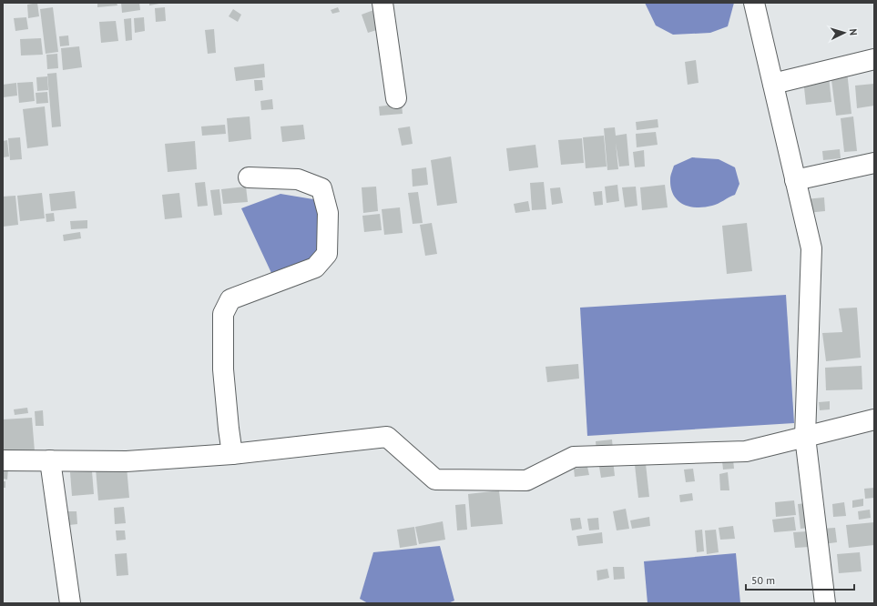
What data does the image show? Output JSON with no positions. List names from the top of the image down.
{
  "scale_bar": "50 m",
  "north": "right"
}
